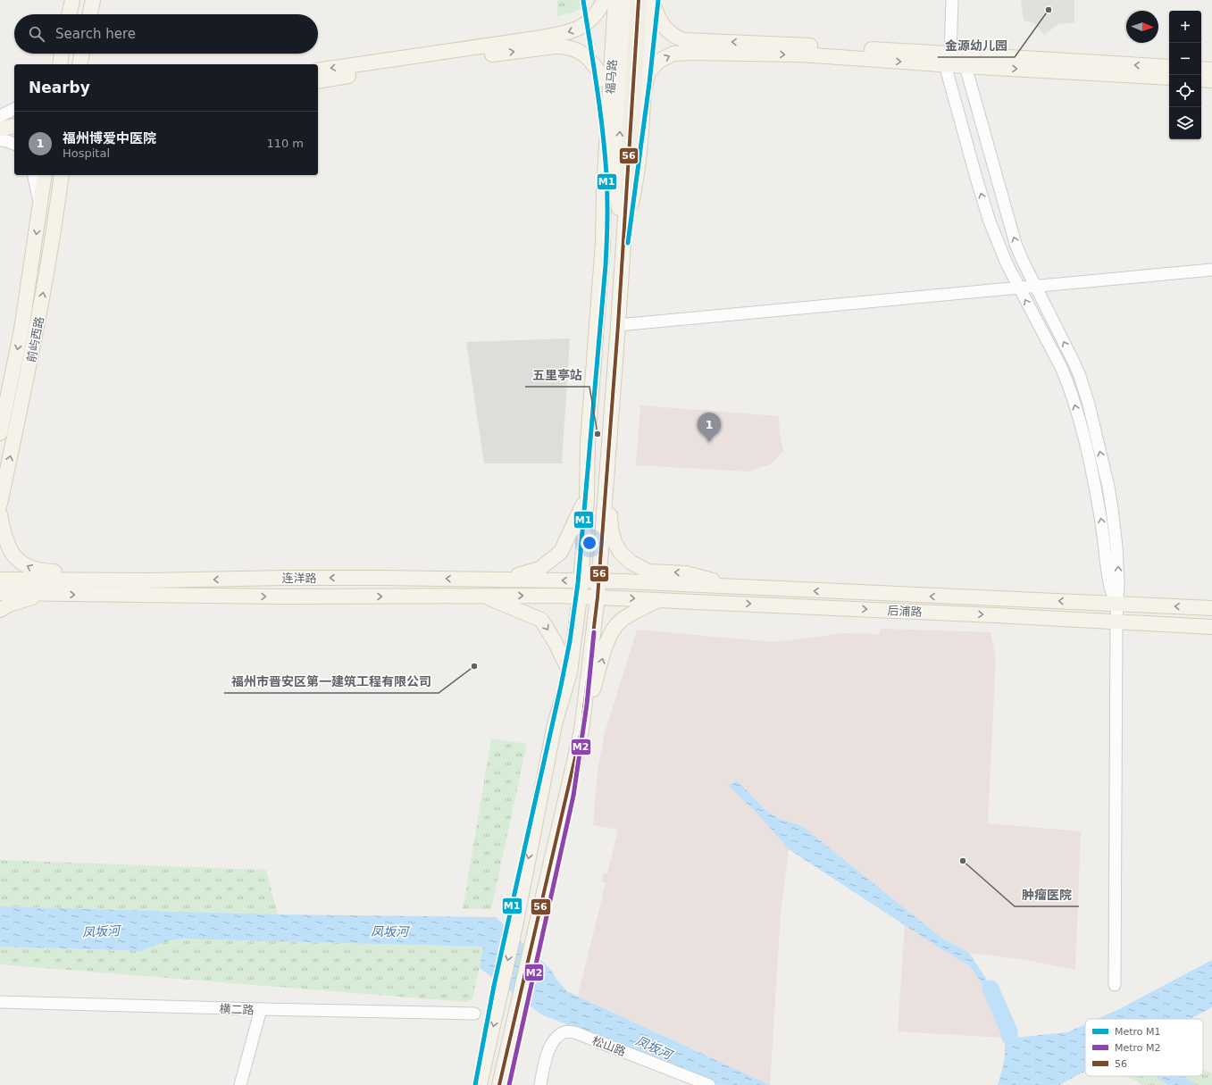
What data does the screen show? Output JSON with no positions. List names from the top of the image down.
{
  "streets": {
    "main road": [
      "福马路",
      "前屿西路",
      "连洋路",
      "后浦路"
    ],
    "street": ["横二路", "松山路"]
  },
  "crossings": [
    ["福马路", "连洋路"],
    ["福马路", "后浦路"],
    ["连洋路", "后浦路"]
  ],
  "water": ["凤坂河"],
  "places": [
    "金源幼儿园",
    "五里亭站",
    "福州市晋安区第一建筑工程有限公司",
    "肿瘤医院"
  ],
  "lines": ["metro line M1", "transit line 56", "metro line M2"],
  "legend": ["Metro M1", "Metro M2", "56"],
  "north": "right",
  "page": {
    "map_buttons": ["+", "−"],
    "search": "Search here",
    "heading": "Nearby",
    "list": [
      {
        "mark": "1",
        "name": "福州博爱中医院",
        "note": "Hospital",
        "value": "110 m"
      }
    ],
    "pins": "1"
  }
}
